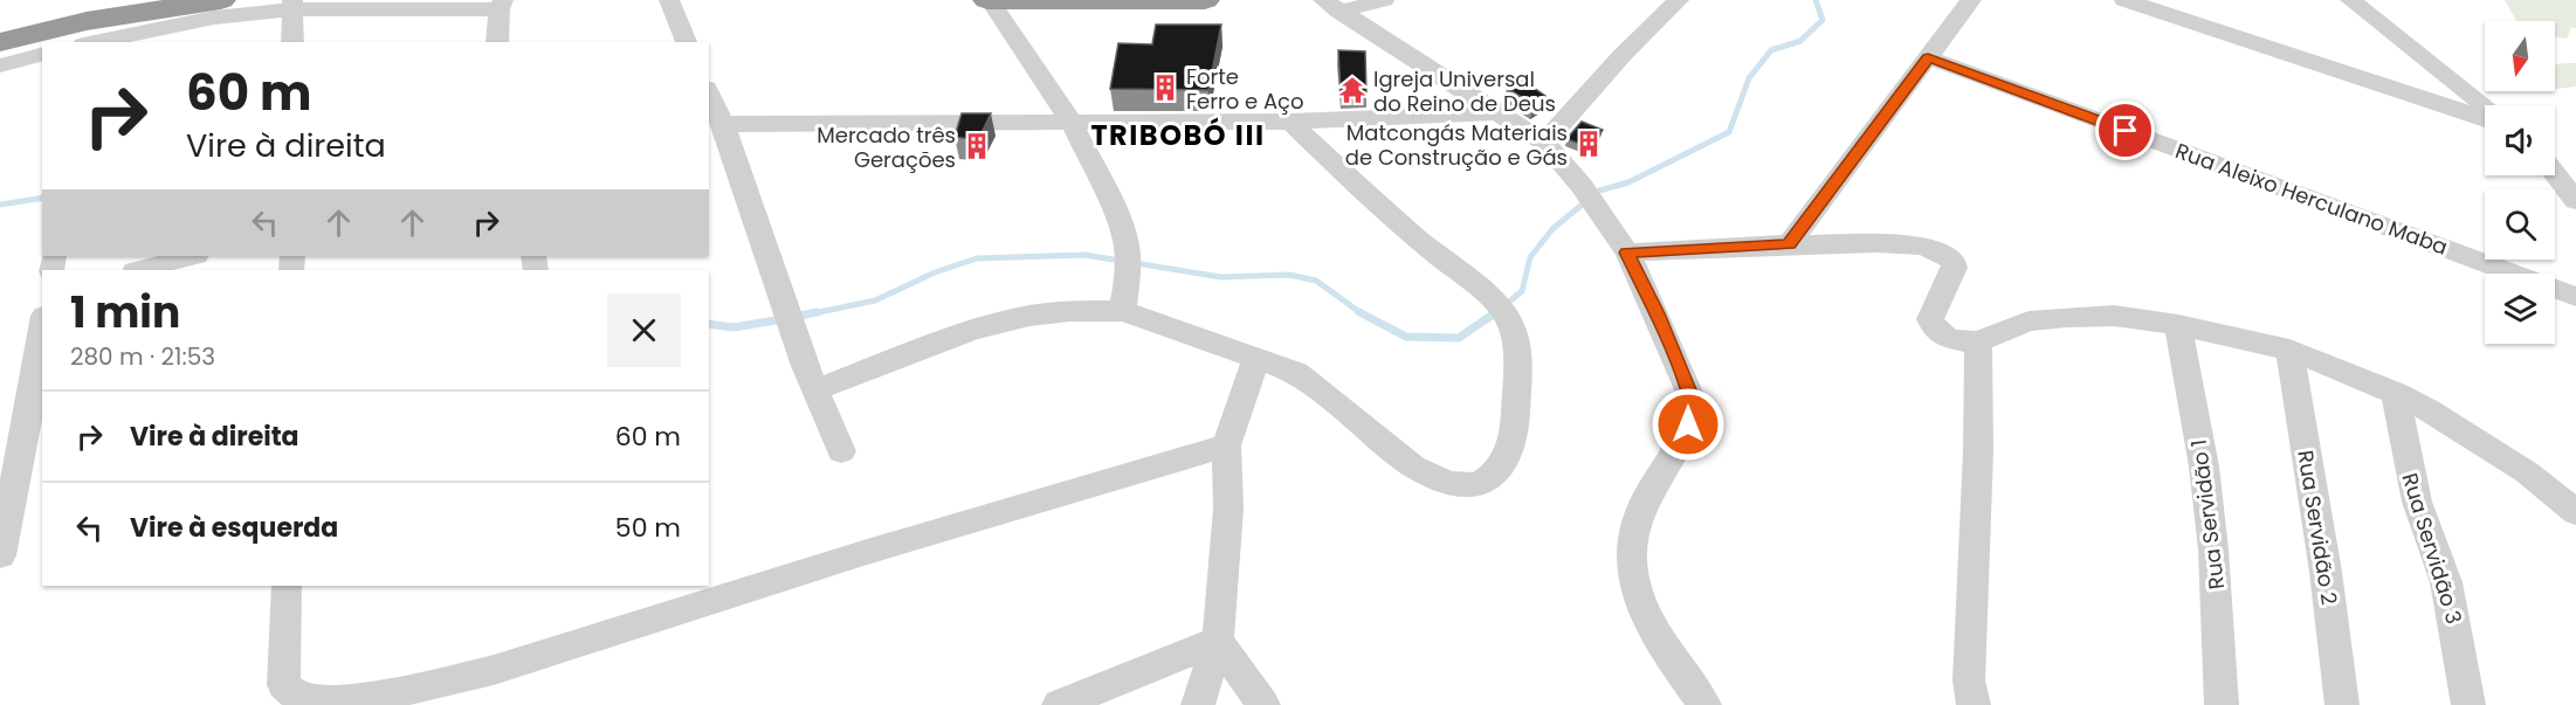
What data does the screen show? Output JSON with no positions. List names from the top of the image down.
{
  "streets": {
    "street": [
      "Rua Aleixo Herculano Maba",
      "Rua Servidão 1",
      "Rua Servidão 2",
      "Rua Servidão 3"
    ]
  },
  "districts": ["TRIBOBÓ III"],
  "places": {
    "building": ["Forte Ferro e Aço", "Matcongás Materiais de Construção e Gás", "Mercado três Gerações"],
    "temple": ["Igreja Universal do Reino de Deus"]
  },
  "north": "bottom",
  "page": {
    "turn": ["60 m", "Vire à direita"],
    "heading": ["1 min", "280 m · 21:53"],
    "list": [
      {
        "name": "Vire à direita",
        "value": "60 m"
      },
      {
        "name": "Vire à esquerda",
        "value": "50 m"
      }
    ]
  }
}
